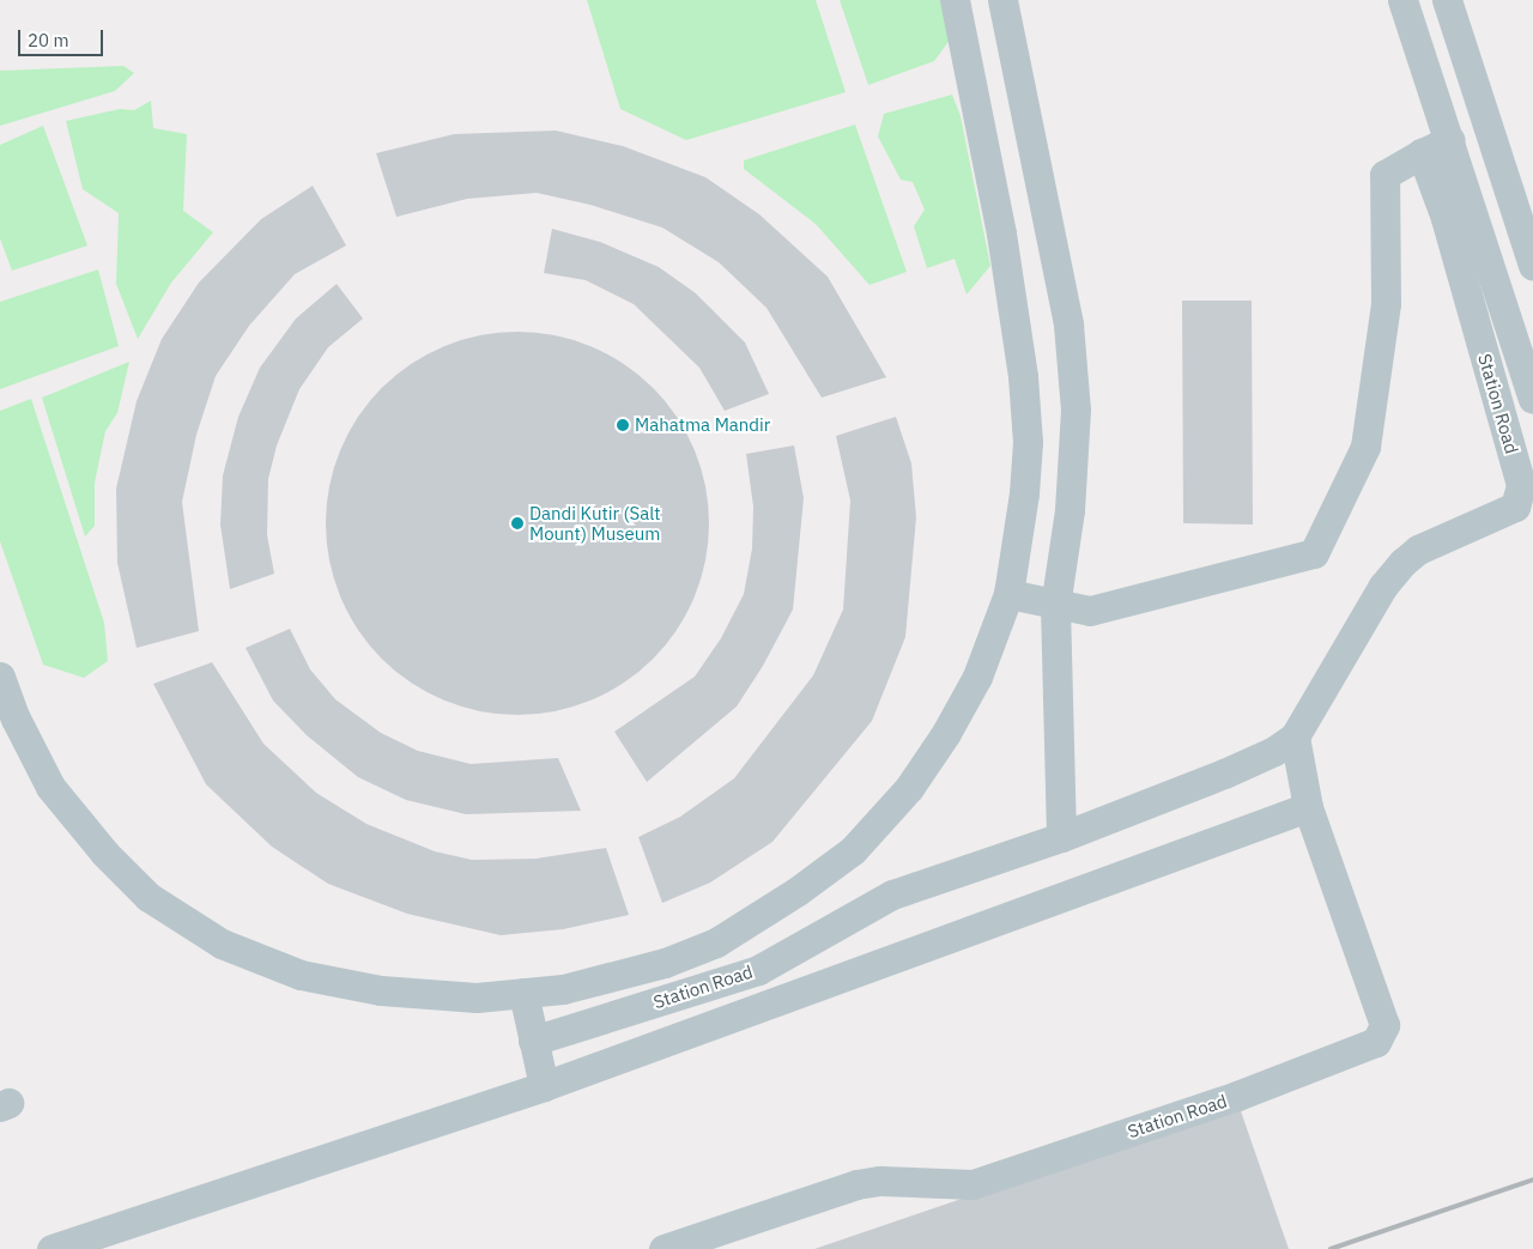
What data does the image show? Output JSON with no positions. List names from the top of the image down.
{
  "streets": {
    "street": ["Station Road"]
  },
  "places": ["Mahatma Mandir", "Dandi Kutir (Salt Mount) Museum"],
  "scale_bar": "20 m"
}
